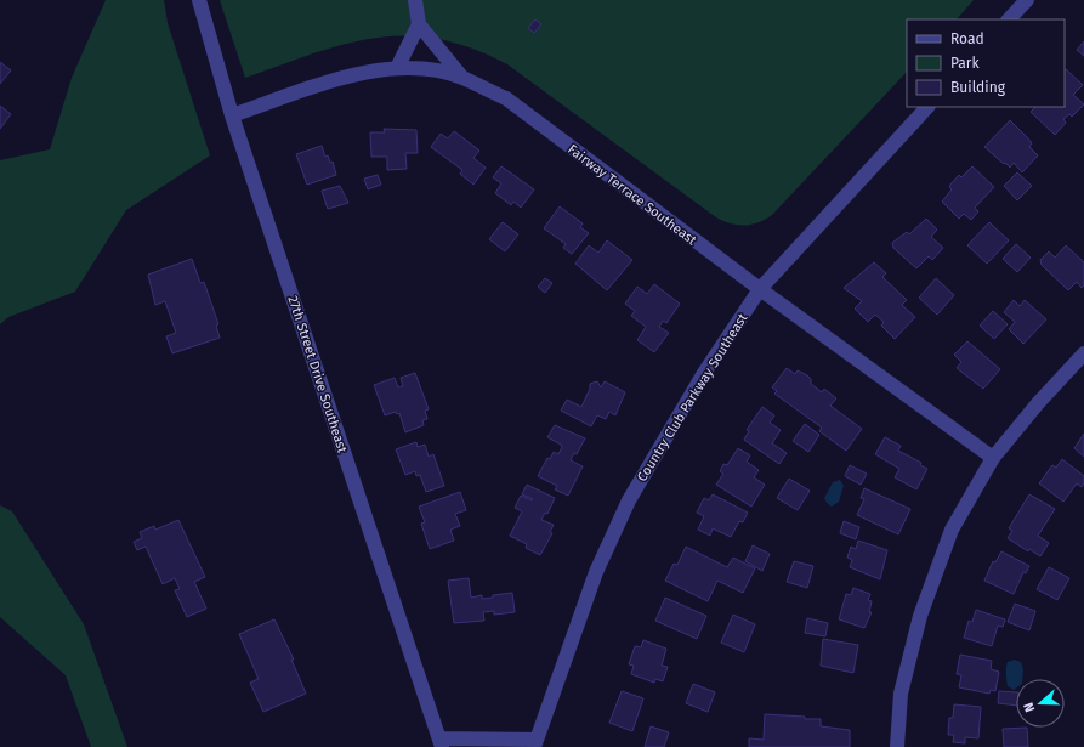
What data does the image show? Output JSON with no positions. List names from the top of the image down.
{
  "streets": {
    "street": ["Fairway Terrace Southeast", "27th Street Drive Southeast", "Country Club Parkway Southeast"]
  },
  "crossings": [
    ["Fairway Terrace Southeast", "27th Street Drive Southeast"],
    ["Fairway Terrace Southeast", "Country Club Parkway Southeast"],
    ["27th Street Drive Southeast", "Country Club Parkway Southeast"]
  ],
  "legend": ["Road", "Park", "Building"],
  "north": "left"
}
